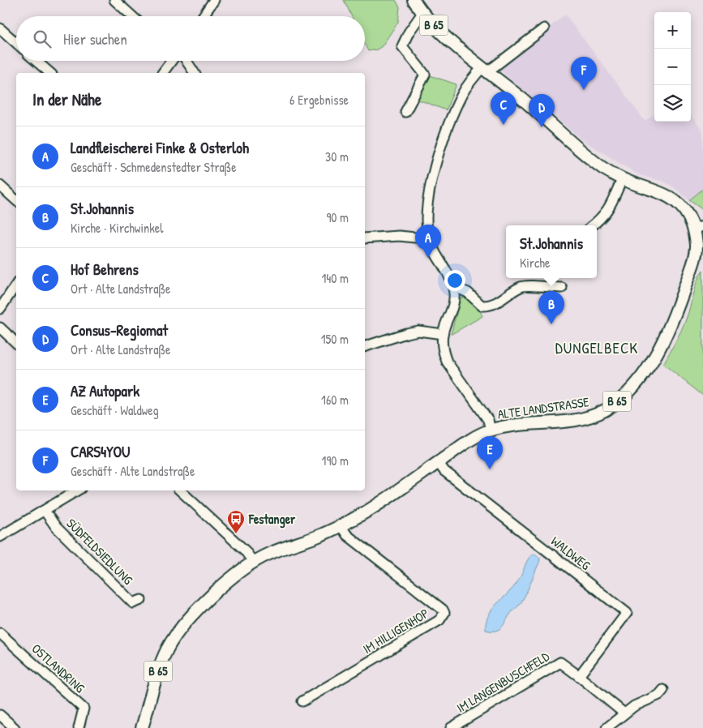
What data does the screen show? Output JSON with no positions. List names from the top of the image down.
{
  "streets": {
    "main road": ["B 65", "ALTE LANDSTRASSE"],
    "street": [
      "SÜDFELDSIEDLUNG",
      "WALDWEG",
      "IM HILLIGENHOP",
      "OSTLANDRING",
      "IM LANGENBUSCHFELD"
    ]
  },
  "crossings": [
    ["B 65", "ALTE LANDSTRASSE"],
    ["B 65", "WALDWEG"],
    ["B 65", "IM HILLIGENHOP"],
    ["WALDWEG", "IM LANGENBUSCHFELD"]
  ],
  "districts": ["DUNGELBECK"],
  "places": {
    "bus stop": ["Festanger"]
  },
  "page": {
    "map_buttons": ["+", "−"],
    "search": "Hier suchen",
    "pins": [
      "F",
      "C",
      "D",
      "A",
      "B",
      "E"
    ],
    "heading": ["In der Nähe", "6 Ergebnisse"],
    "list": [
      {
        "mark": "A",
        "name": "Landfleischerei Finke & Osterloh",
        "note": "Geschäft · Schmedenstedter Straße",
        "value": "30 m"
      },
      {
        "mark": "B",
        "name": "St.Johannis",
        "note": "Kirche · Kirchwinkel",
        "value": "90 m"
      },
      {
        "mark": "C",
        "name": "Hof Behrens",
        "note": "Ort · Alte Landstraße",
        "value": "140 m"
      },
      {
        "mark": "D",
        "name": "Consus-Regiomat",
        "note": "Ort · Alte Landstraße",
        "value": "150 m"
      },
      {
        "mark": "E",
        "name": "AZ Autopark",
        "note": "Geschäft · Waldweg",
        "value": "160 m"
      },
      {
        "mark": "F",
        "name": "CARS4YOU",
        "note": "Geschäft · Alte Landstraße",
        "value": "190 m"
      }
    ],
    "popup": ["St.Johannis", "Kirche"]
  }
}
